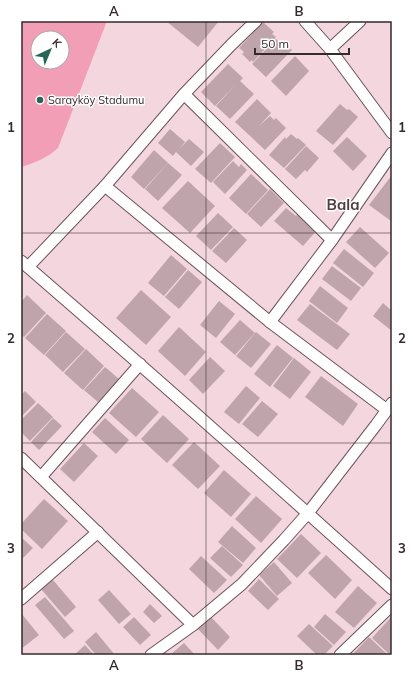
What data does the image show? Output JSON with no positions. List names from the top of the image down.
{
  "districts": ["Bala"],
  "places": ["Sarayköy Stadumu"],
  "scale_bar": "50 m",
  "north": "top right",
  "grid": {
    "columns": ["A", "B"],
    "rows": ["1", "2", "3"]
  }
}
